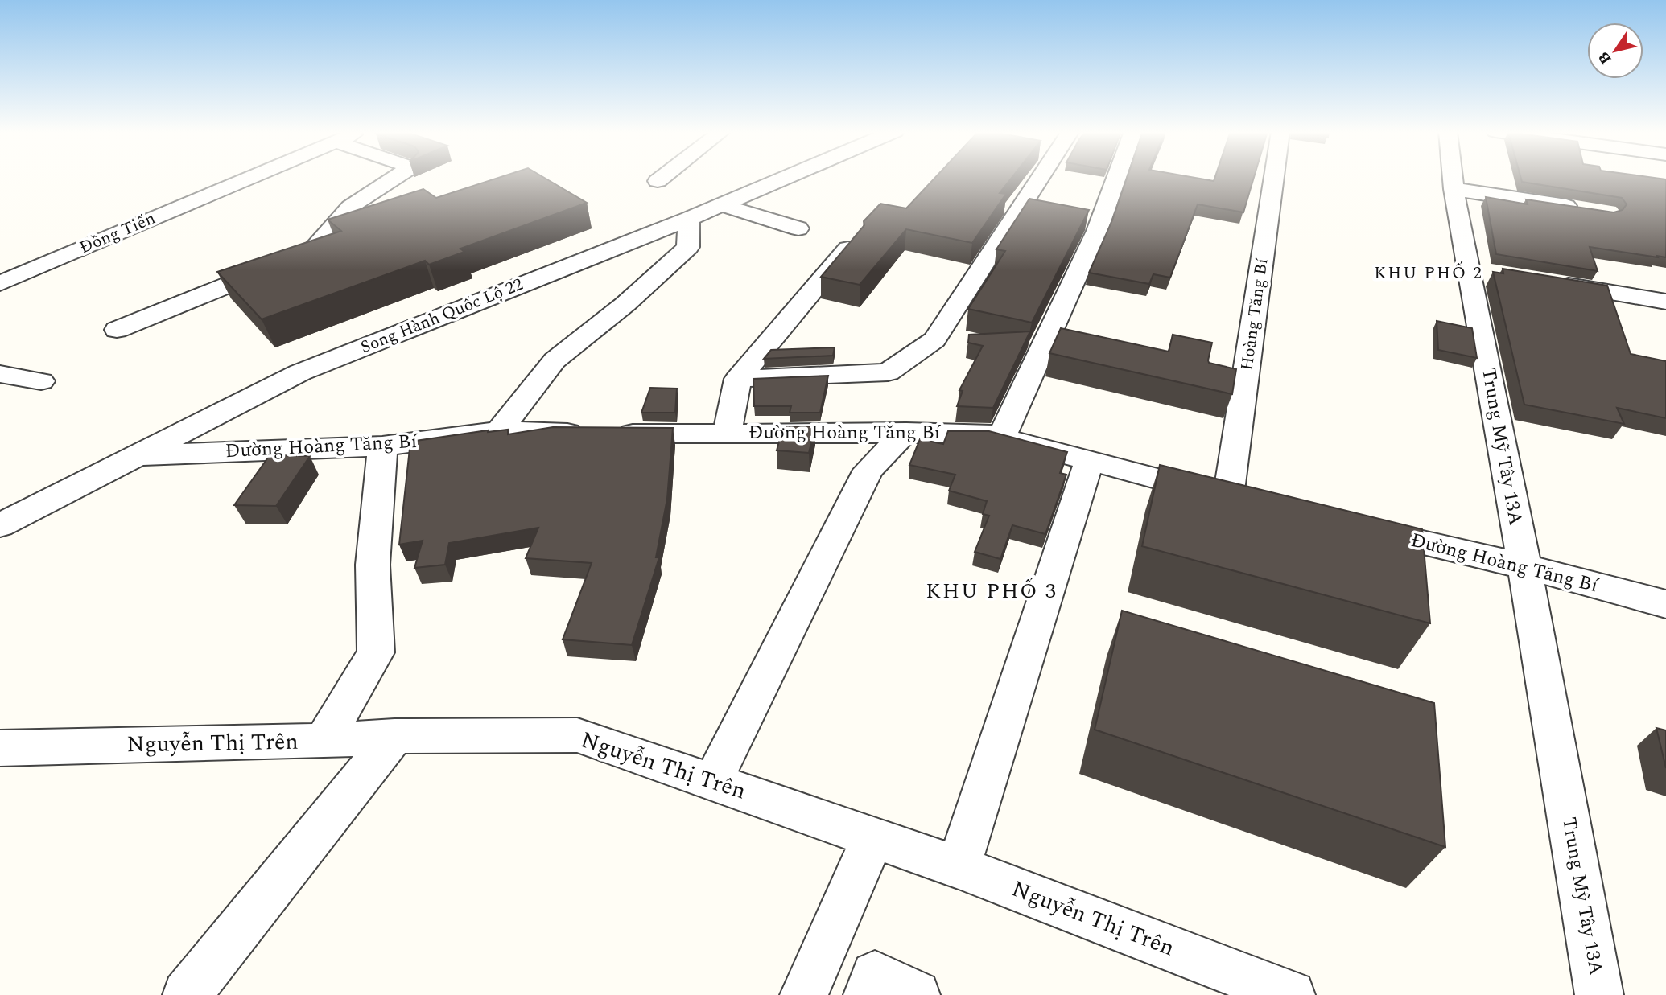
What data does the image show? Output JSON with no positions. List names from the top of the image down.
{
  "streets": {
    "street": [
      "Đồng Tiến",
      "Hoàng Tăng Bí",
      "Song Hành Quốc Lộ 22",
      "Đường Hoàng Tăng Bí",
      "Trung Mỹ Tây 13A",
      "Nguyễn Thị Trên"
    ]
  },
  "crossings": [
    ["Hoàng Tăng Bí", "Đường Hoàng Tăng Bí"],
    ["Song Hành Quốc Lộ 22", "Đường Hoàng Tăng Bí"],
    ["Đường Hoàng Tăng Bí", "Trung Mỹ Tây 13A"]
  ],
  "districts": ["KHU PHỐ 2", "KHU PHỐ 3"],
  "north": "bottom left"
}
